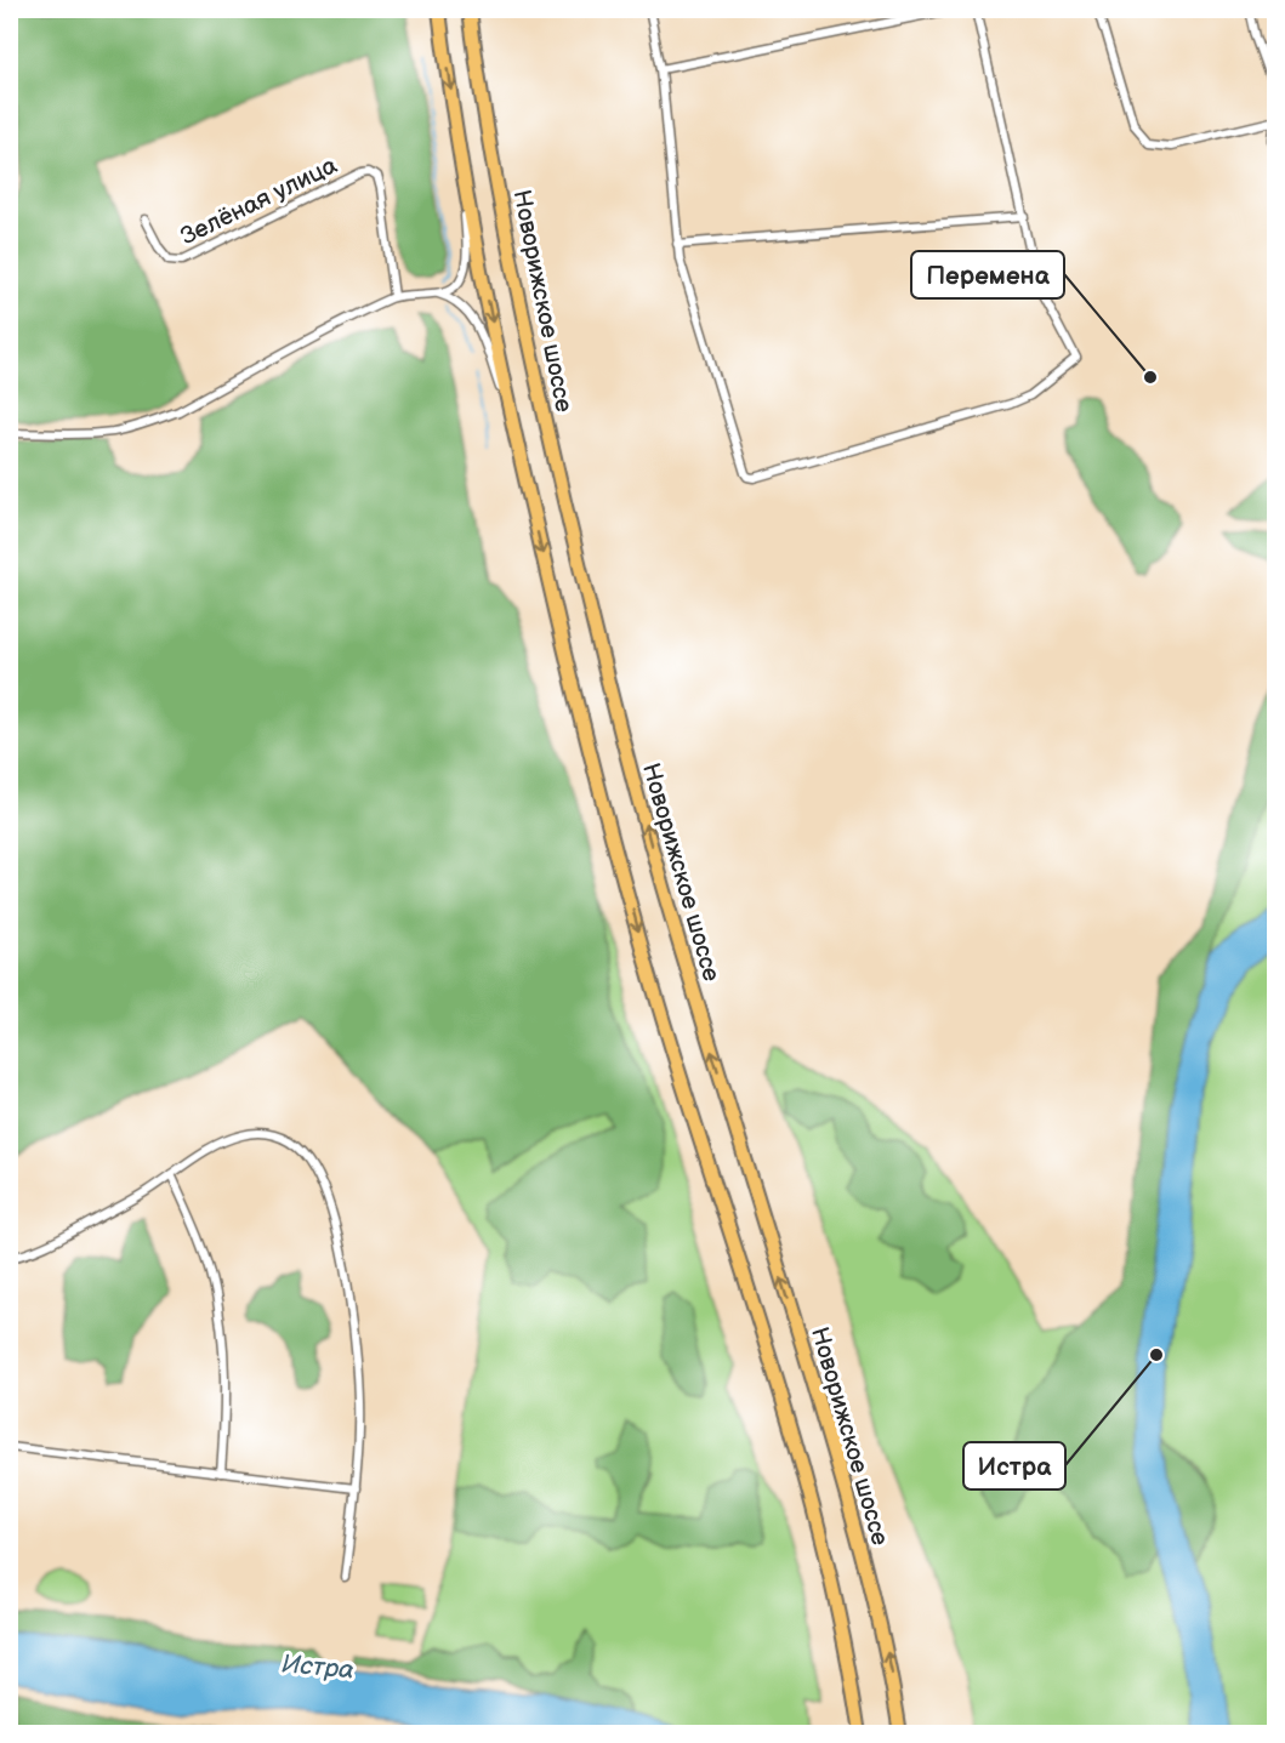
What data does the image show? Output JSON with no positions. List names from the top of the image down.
{
  "streets": {
    "highway": ["Новорижское шоссе"],
    "street": ["Зелёная улица"]
  },
  "water": ["Истра"],
  "places": ["Перемена", "Истра"]
}
